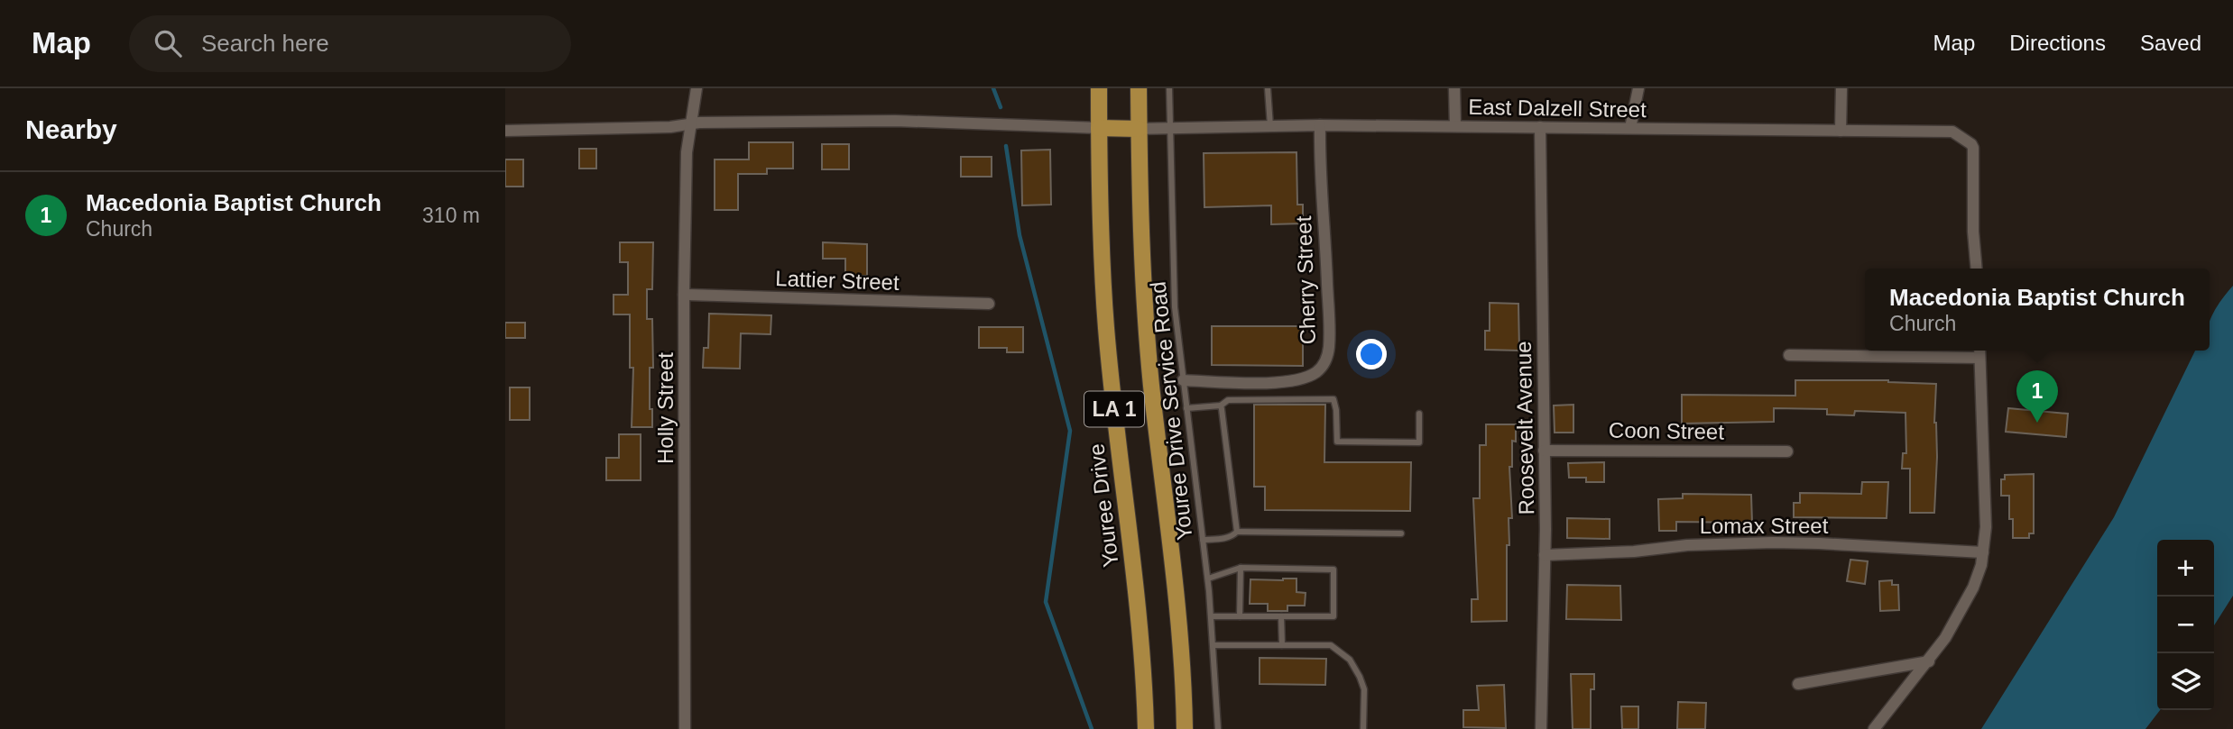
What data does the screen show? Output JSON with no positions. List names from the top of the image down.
{
  "streets": {
    "main road": ["LA 1", "Youree Drive"],
    "street": [
      "East Dalzell Street",
      "Lattier Street",
      "Cherry Street",
      "Holly Street",
      "Roosevelt Avenue",
      "Coon Street",
      "Lomax Street"
    ],
    "lane": ["Youree Drive Service Road"]
  },
  "crossings": [
    ["East Dalzell Street", "Cherry Street"],
    ["East Dalzell Street", "LA 1"],
    ["East Dalzell Street", "Youree Drive Service Road"],
    ["East Dalzell Street", "Roosevelt Avenue"],
    ["Lattier Street", "Holly Street"],
    ["Cherry Street", "Youree Drive Service Road"],
    ["Roosevelt Avenue", "Coon Street"],
    ["Roosevelt Avenue", "Lomax Street"]
  ],
  "page": {
    "header": "Map",
    "search": "Search here",
    "nav": ["Map", "Directions", "Saved"],
    "heading": "Nearby",
    "list": [
      {
        "mark": "1",
        "name": "Macedonia Baptist Church",
        "note": "Church",
        "value": "310 m"
      }
    ],
    "popup": ["Macedonia Baptist Church", "Church"],
    "pins": "1",
    "map_buttons": ["+", "−"]
  }
}
